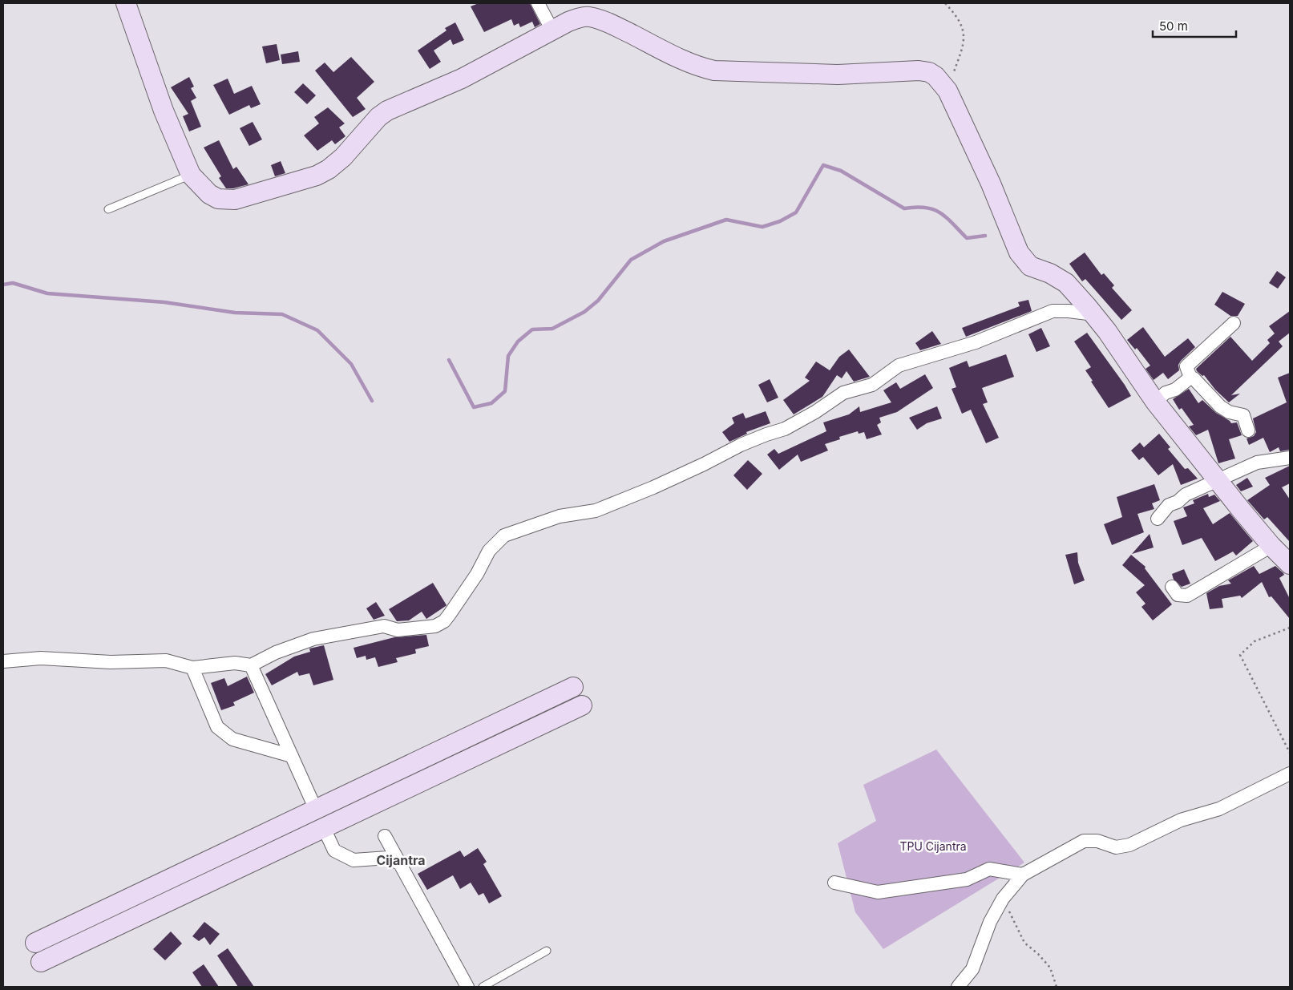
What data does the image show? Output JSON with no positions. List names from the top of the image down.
{
  "districts": ["Cijantra"],
  "parks": ["TPU Cijantra"],
  "scale_bar": "50 m"
}
